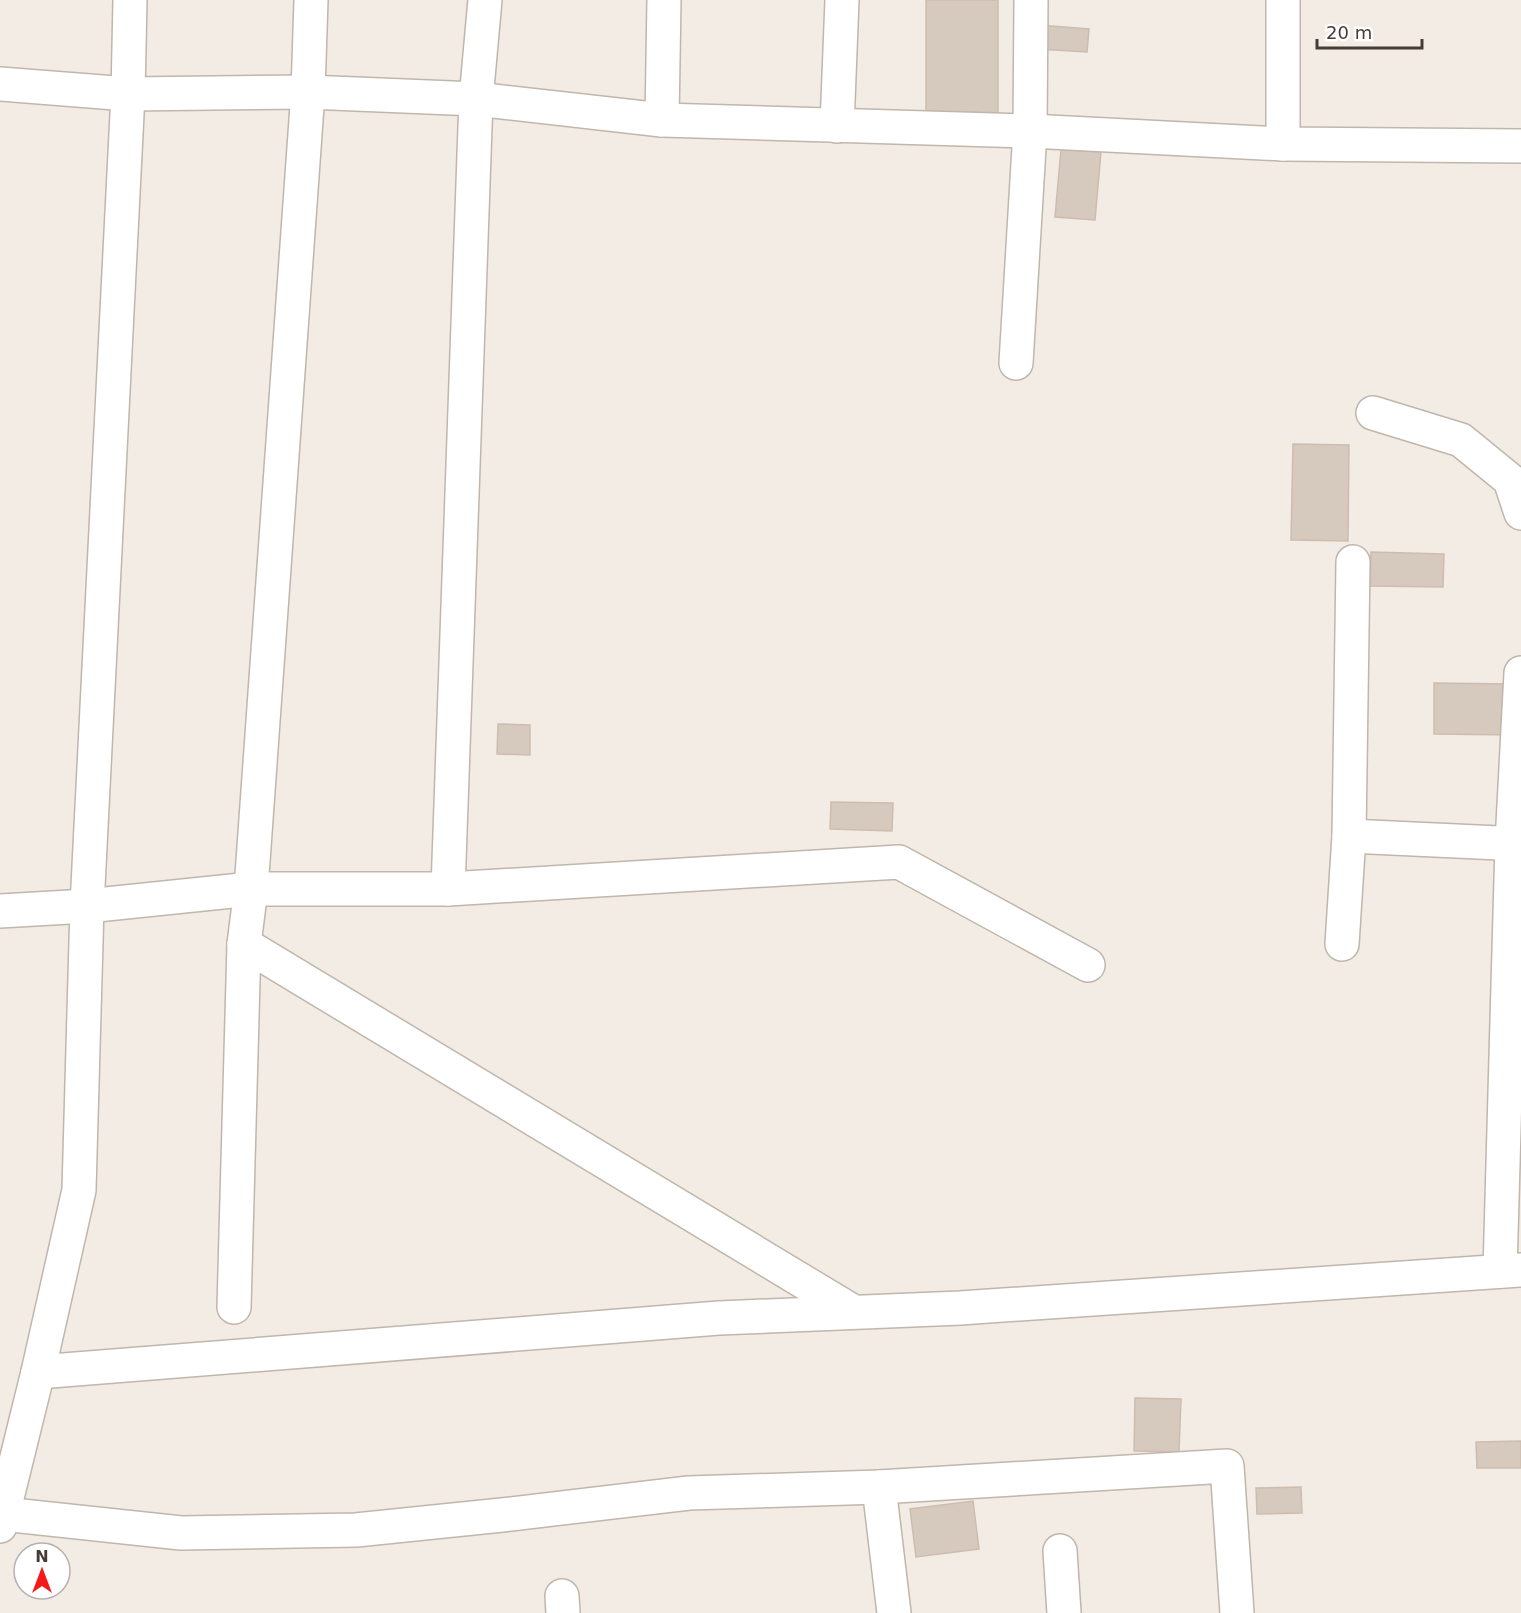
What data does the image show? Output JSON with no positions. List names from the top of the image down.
{
  "scale_bar": "20 m",
  "north": "top"
}
